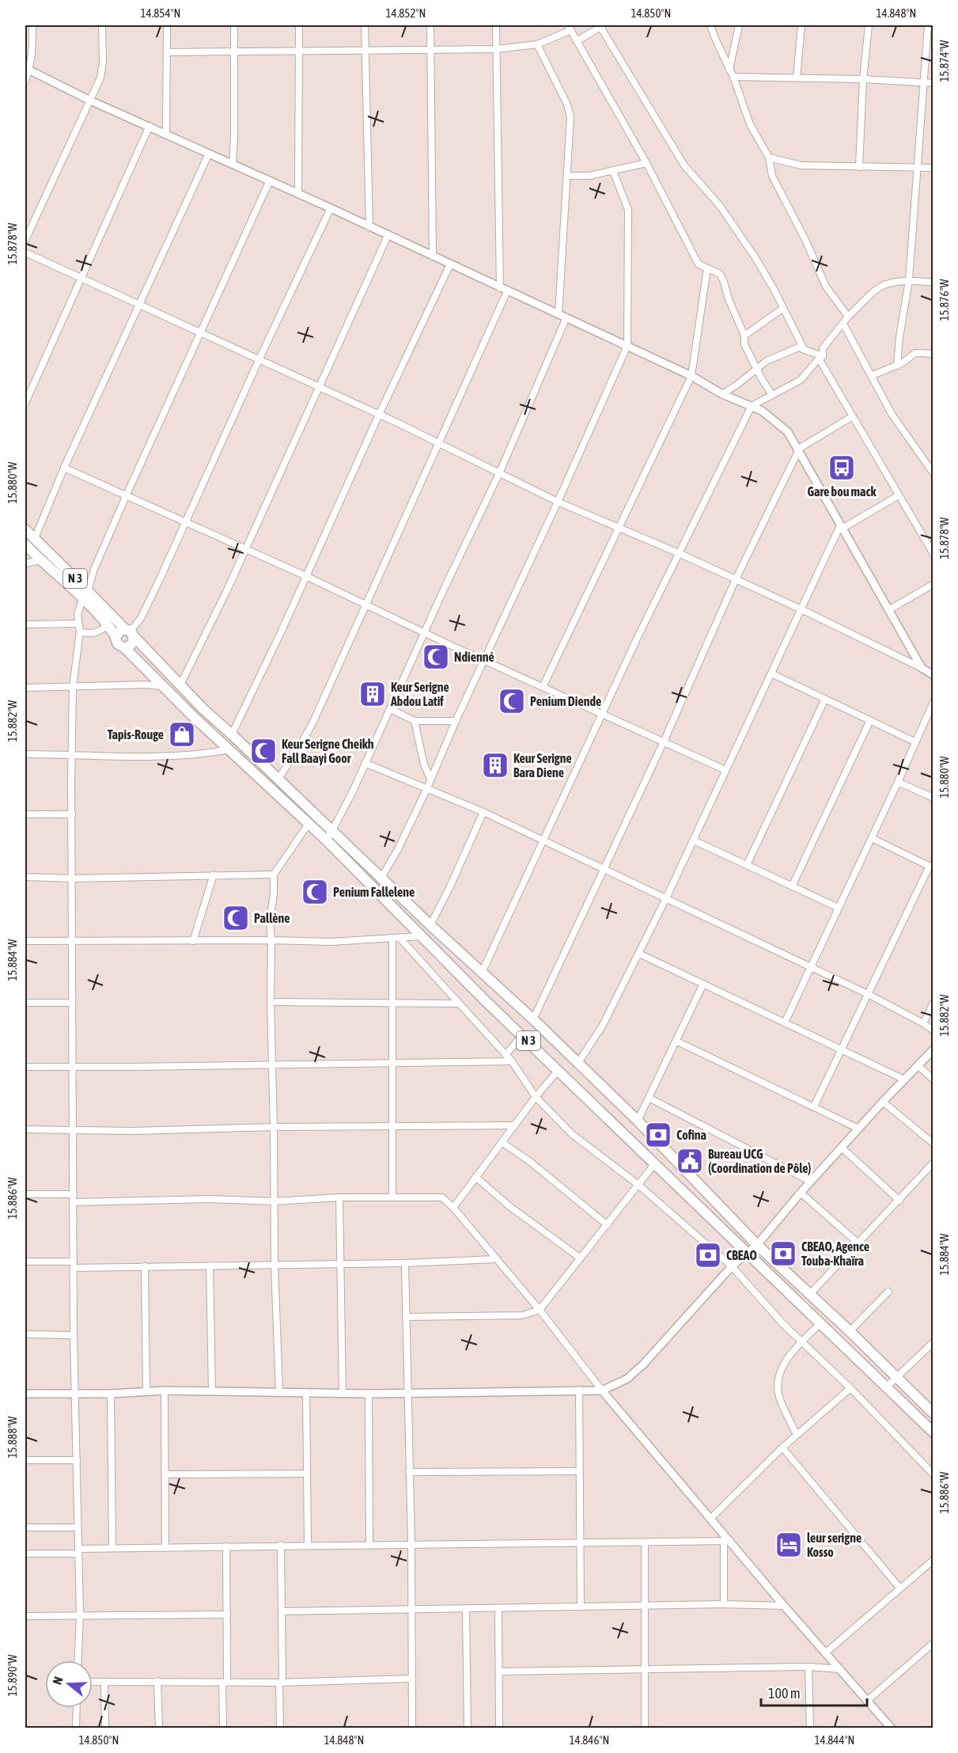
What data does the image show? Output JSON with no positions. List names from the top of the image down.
{
  "streets": {
    "main road": ["N 3"]
  },
  "places": {
    "bus stop": ["Gare bou mack"],
    "mosque": [
      "Ndienné",
      "Penium Diende",
      "Keur Serigne Cheikh Fall Baayi Goor",
      "Penium Fallelene",
      "Pallène"
    ],
    "building": ["Keur Serigne Abdou Latif", "Keur Serigne Bara Diene"],
    "shop": ["Tapis-Rouge"],
    "bank": ["Cofina", "CBEAO, Agence Touba-Khaïra", "CBEAO"],
    "public building": ["Bureau UCG (Coordination de Pôle)"],
    "hotel": ["leur serigne Kosso"]
  },
  "scale_bar": "100 m",
  "north": "left",
  "coordinates": [
    "14.854°N",
    "14.852°N",
    "14.850°N",
    "14.848°N",
    "15.874°W",
    "15.878°W",
    "15.876°W",
    "15.880°W",
    "15.882°W",
    "15.884°W",
    "15.886°W",
    "15.888°W",
    "15.890°W",
    "14.846°N",
    "14.844°N"
  ]
}
